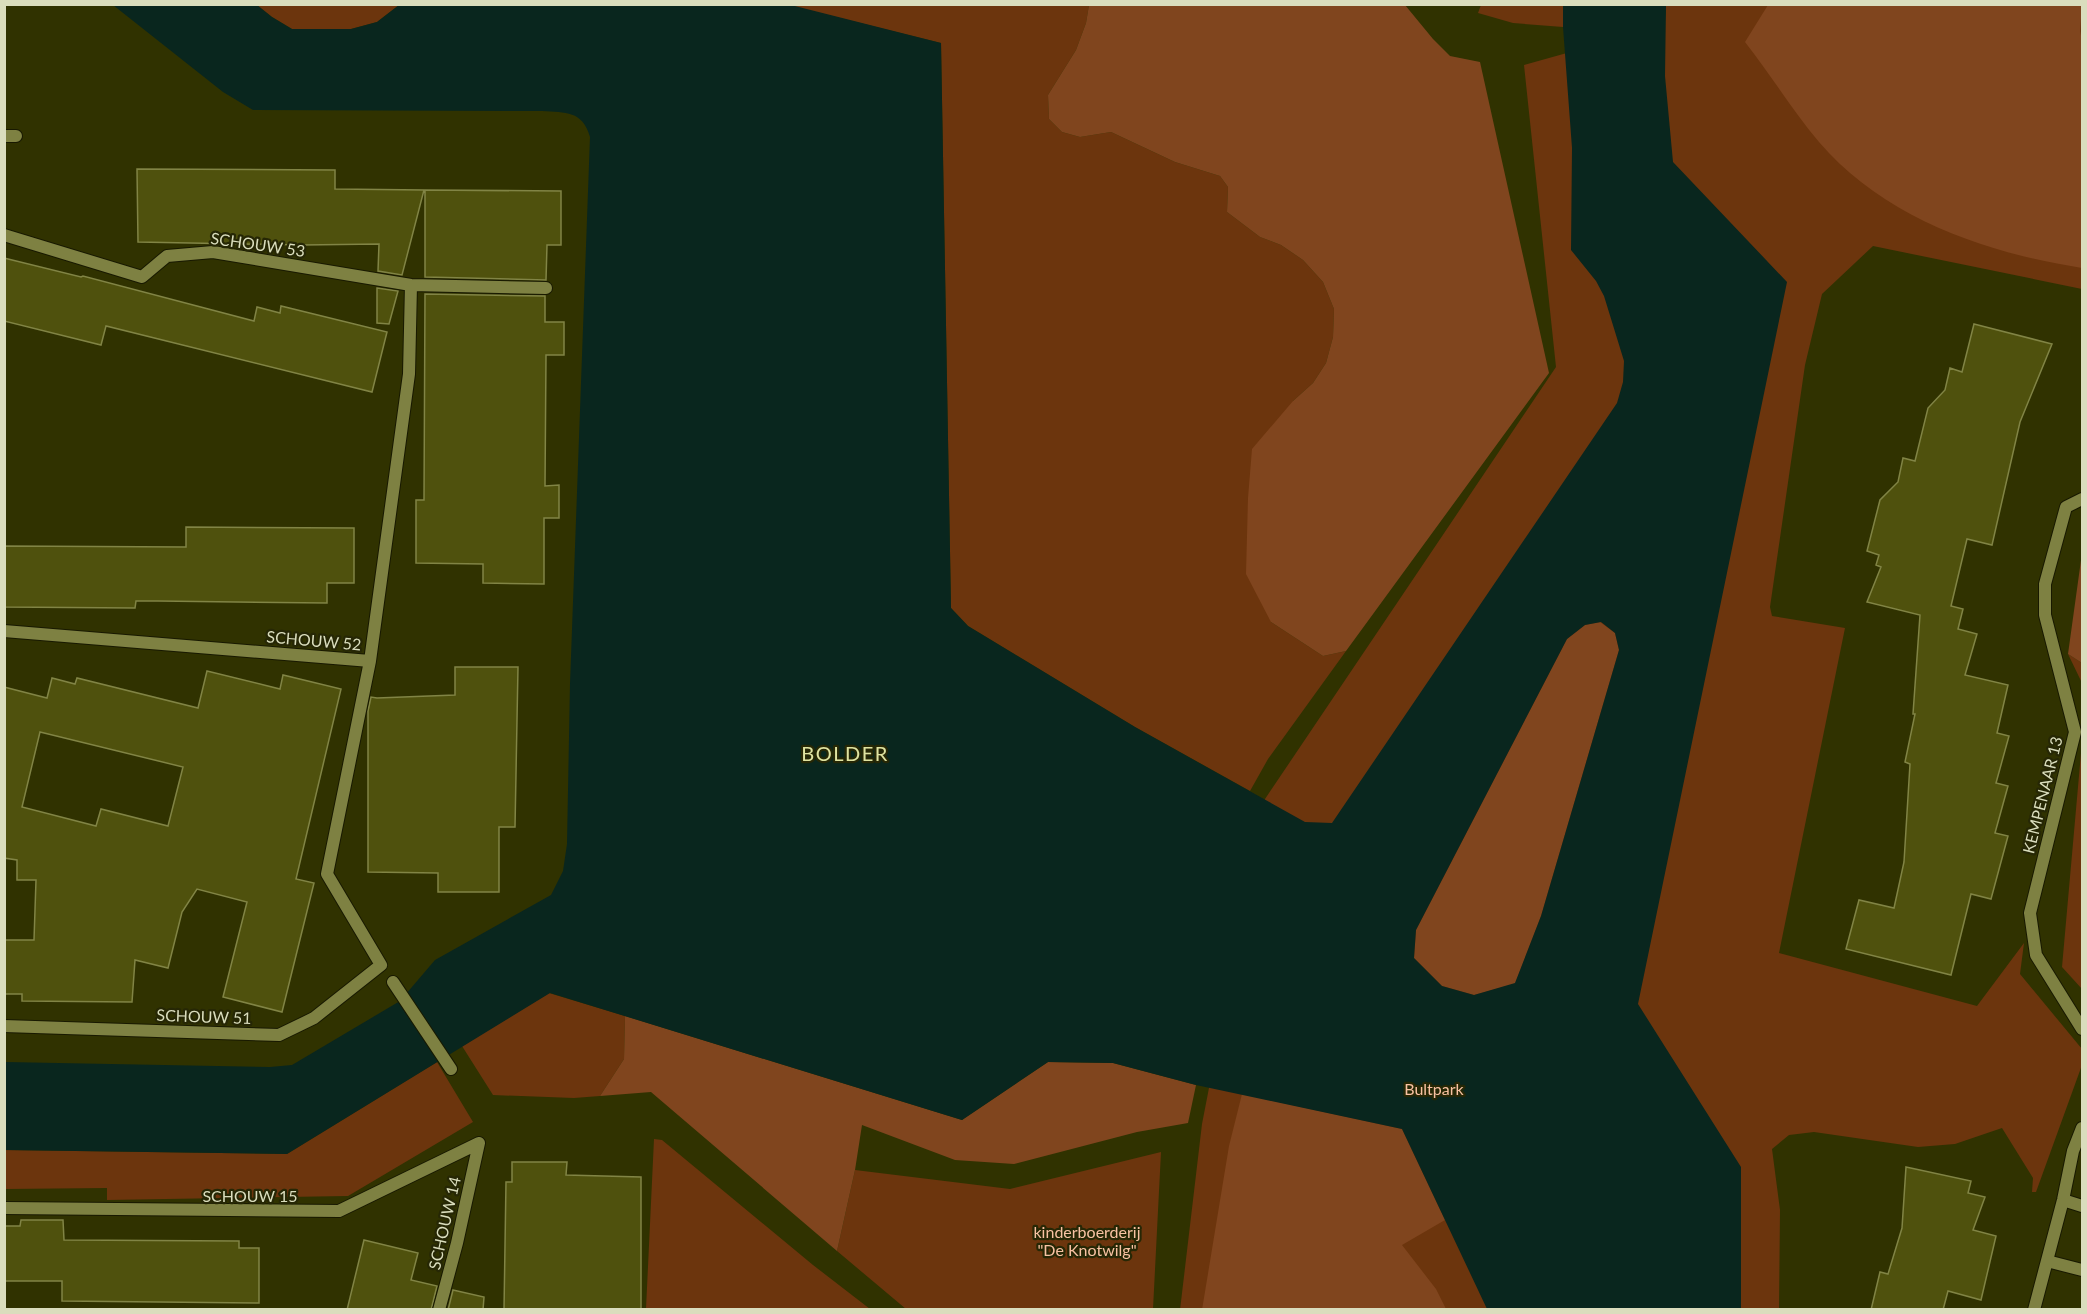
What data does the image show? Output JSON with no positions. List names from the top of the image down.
{
  "streets": {
    "street": [
      "SCHOUW 53",
      "SCHOUW 52",
      "KEMPENAAR 13",
      "SCHOUW 51",
      "SCHOUW 15",
      "SCHOUW 14"
    ]
  },
  "crossings": [
    ["SCHOUW 52", "SCHOUW 51"],
    ["SCHOUW 15", "SCHOUW 14"]
  ],
  "districts": ["BOLDER"],
  "parks": ["Bultpark", "kinderboerderij \"De Knotwilg\""]
}
